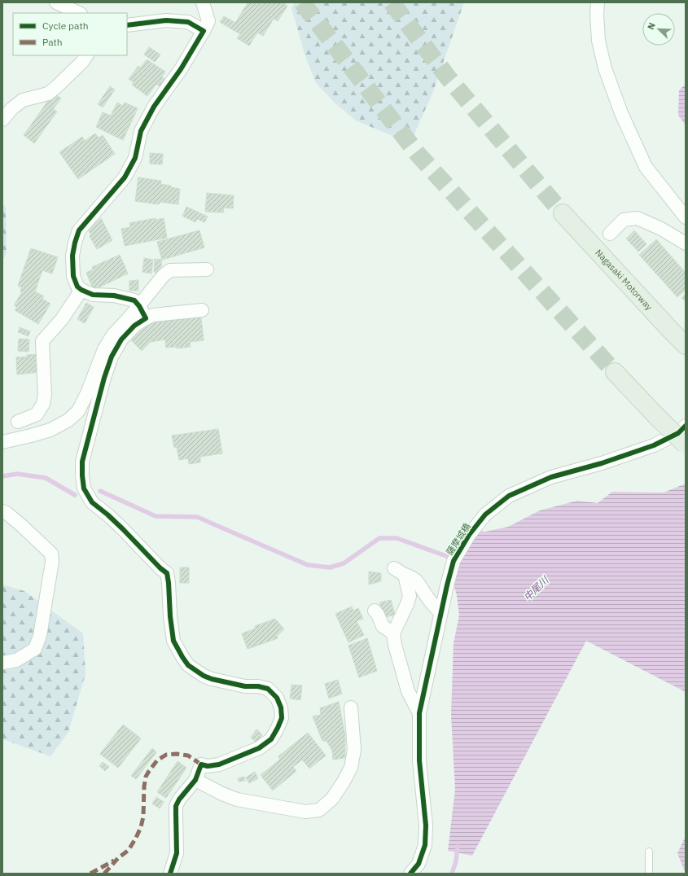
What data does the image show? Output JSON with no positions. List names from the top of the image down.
{
  "streets": {
    "highway": ["Nagasaki Motorway"],
    "street": ["薩摩城橋"]
  },
  "water": ["中尾川"],
  "legend": ["Cycle path", "Path"],
  "north": "top left"
}
